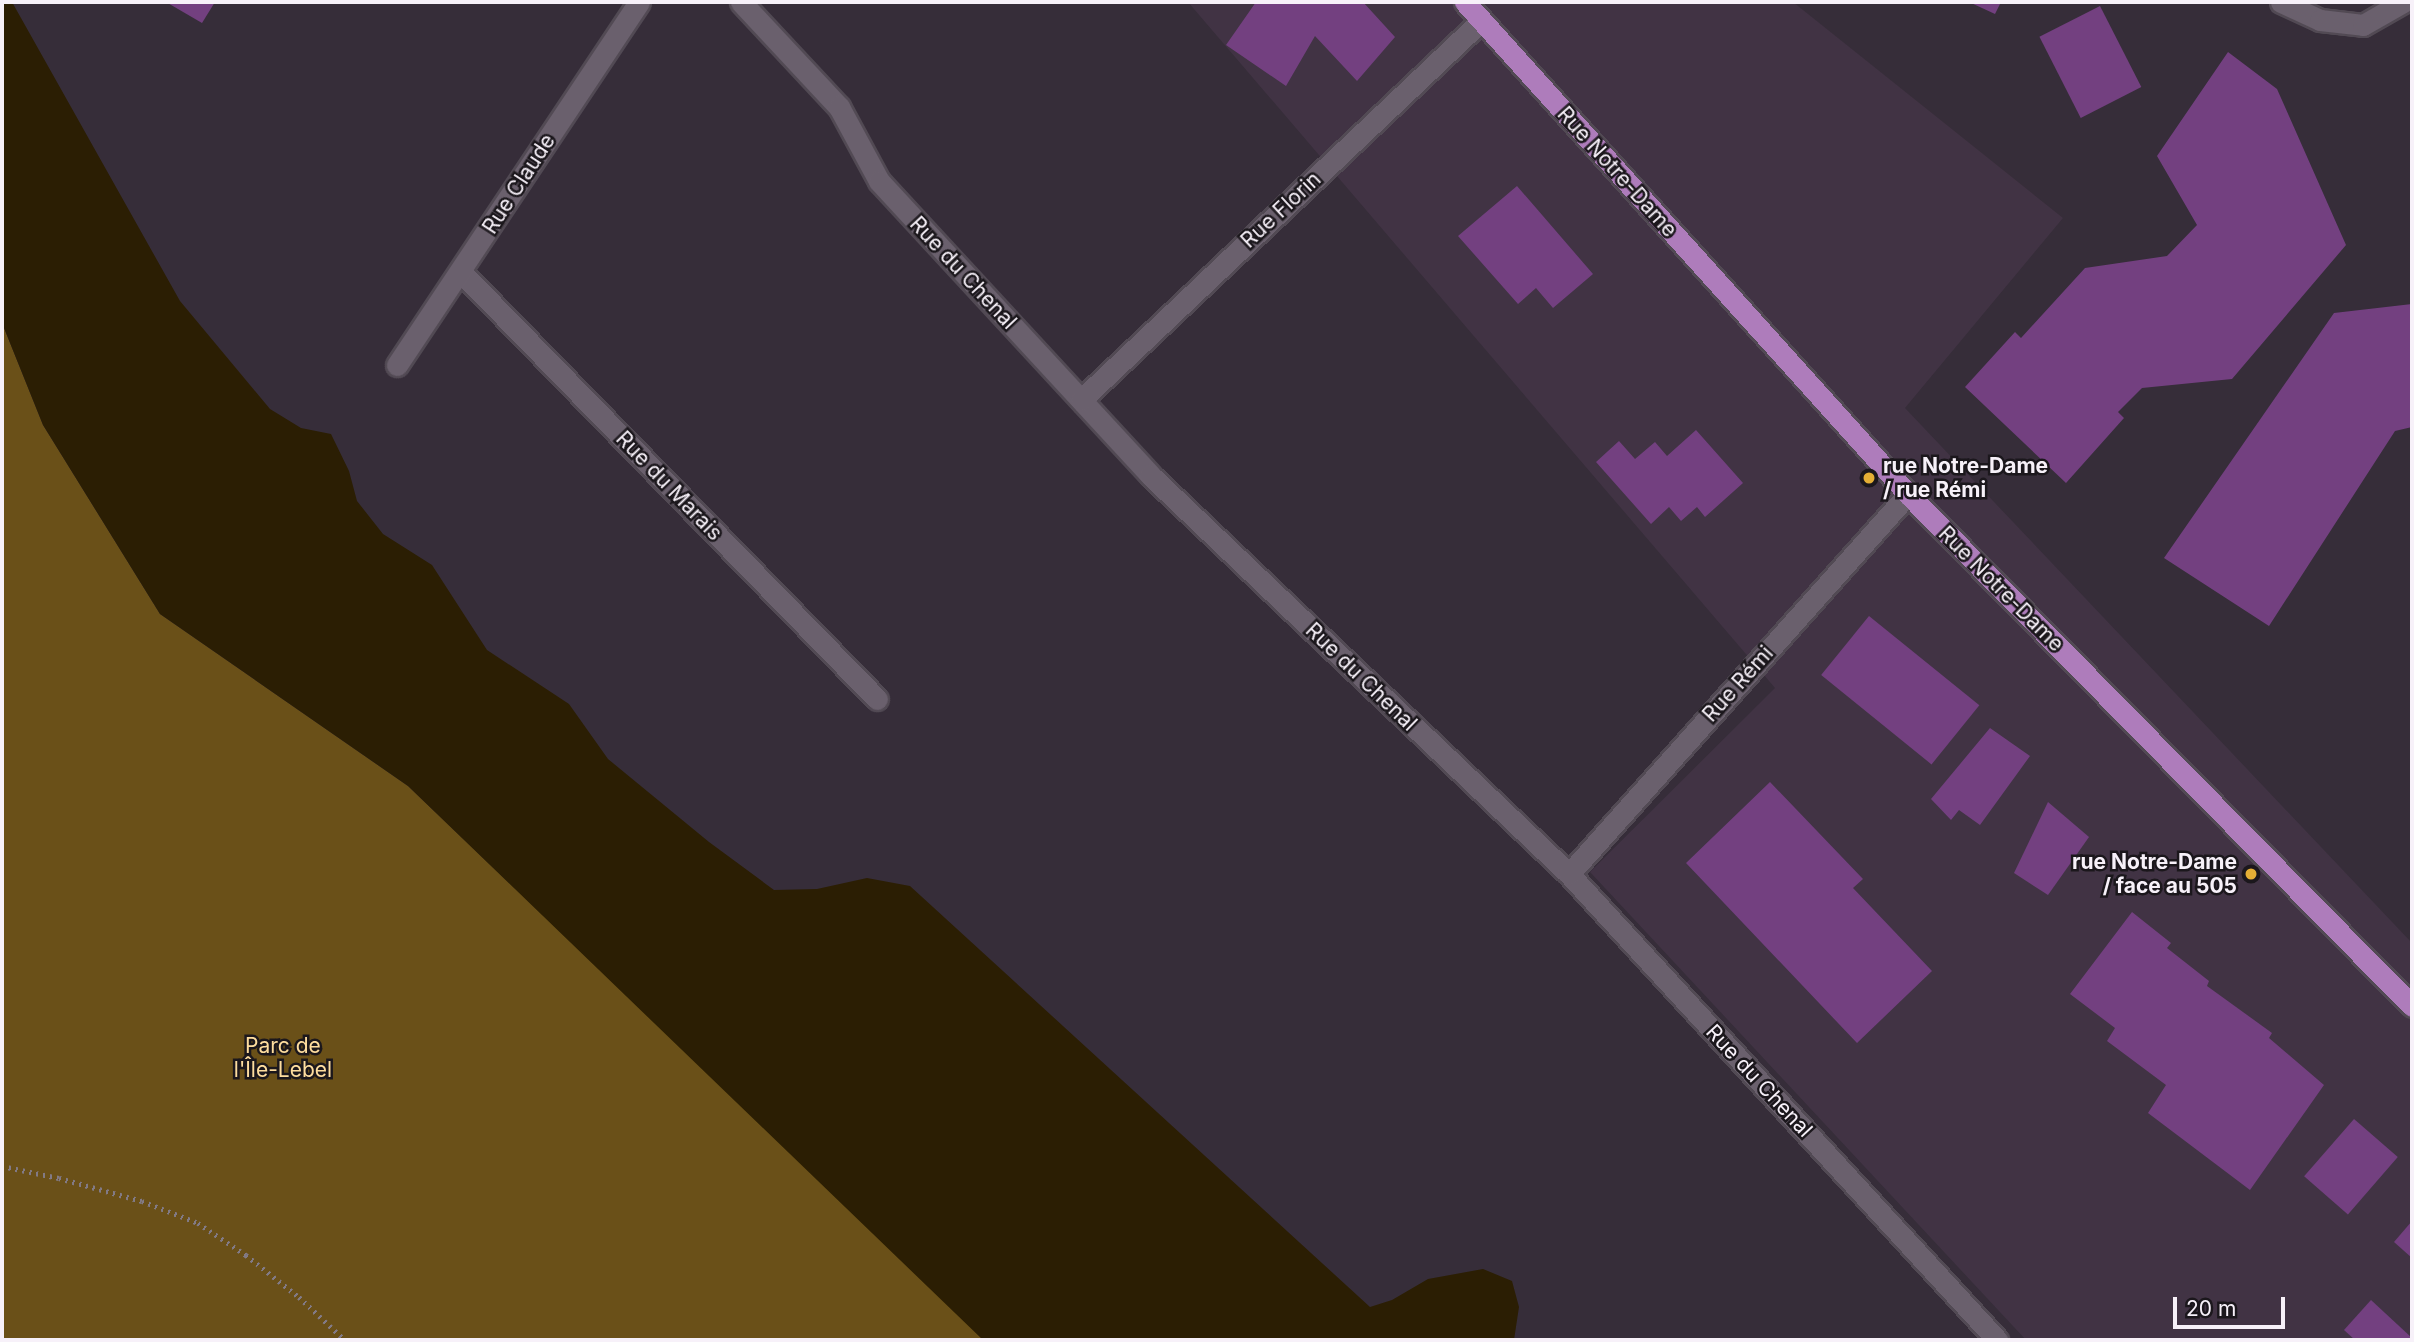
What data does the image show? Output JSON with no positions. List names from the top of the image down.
{
  "streets": {
    "main road": ["Rue Notre-Dame"],
    "street": [
      "Rue Claude",
      "Rue Florin",
      "Rue du Chenal",
      "Rue du Marais",
      "Rue Rémi"
    ]
  },
  "crossings": [
    ["Rue Notre-Dame", "Rue Florin"],
    ["Rue Notre-Dame", "Rue Rémi"],
    ["Rue Claude", "Rue du Marais"],
    ["Rue Florin", "Rue du Chenal"],
    ["Rue du Chenal", "Rue Rémi"]
  ],
  "parks": ["Parc de l'Île-Lebel"],
  "places": ["rue Notre-Dame / rue Rémi", "rue Notre-Dame / face au 505"],
  "scale_bar": "20 m"
}
